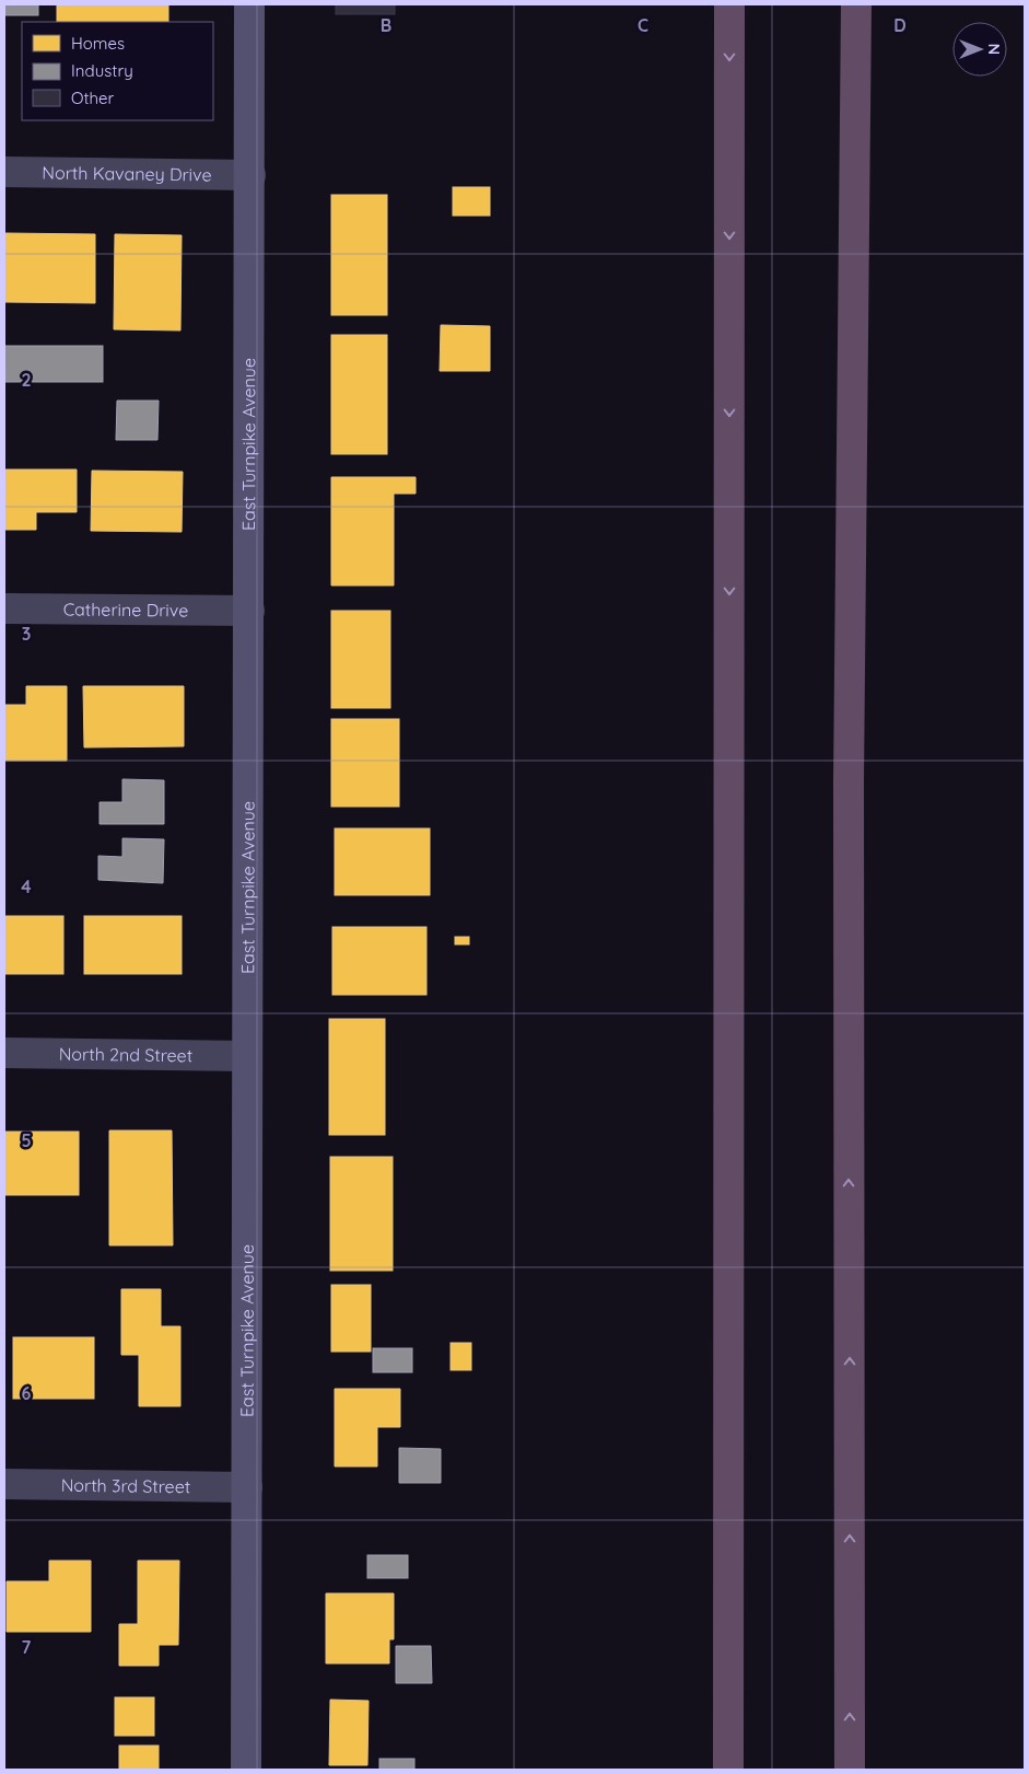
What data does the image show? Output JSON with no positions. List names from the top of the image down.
{
  "streets": {
    "street": [
      "North Kavaney Drive",
      "East Turnpike Avenue",
      "Catherine Drive",
      "North 2nd Street",
      "North 3rd Street"
    ]
  },
  "crossings": [
    ["North Kavaney Drive", "East Turnpike Avenue"],
    ["East Turnpike Avenue", "Catherine Drive"],
    ["East Turnpike Avenue", "North 2nd Street"],
    ["East Turnpike Avenue", "North 3rd Street"]
  ],
  "legend": ["Homes", "Industry", "Other"],
  "north": "right",
  "grid": {
    "columns": ["B", "C", "D"],
    "rows": [
      "2",
      "3",
      "4",
      "5",
      "6",
      "7"
    ]
  }
}
